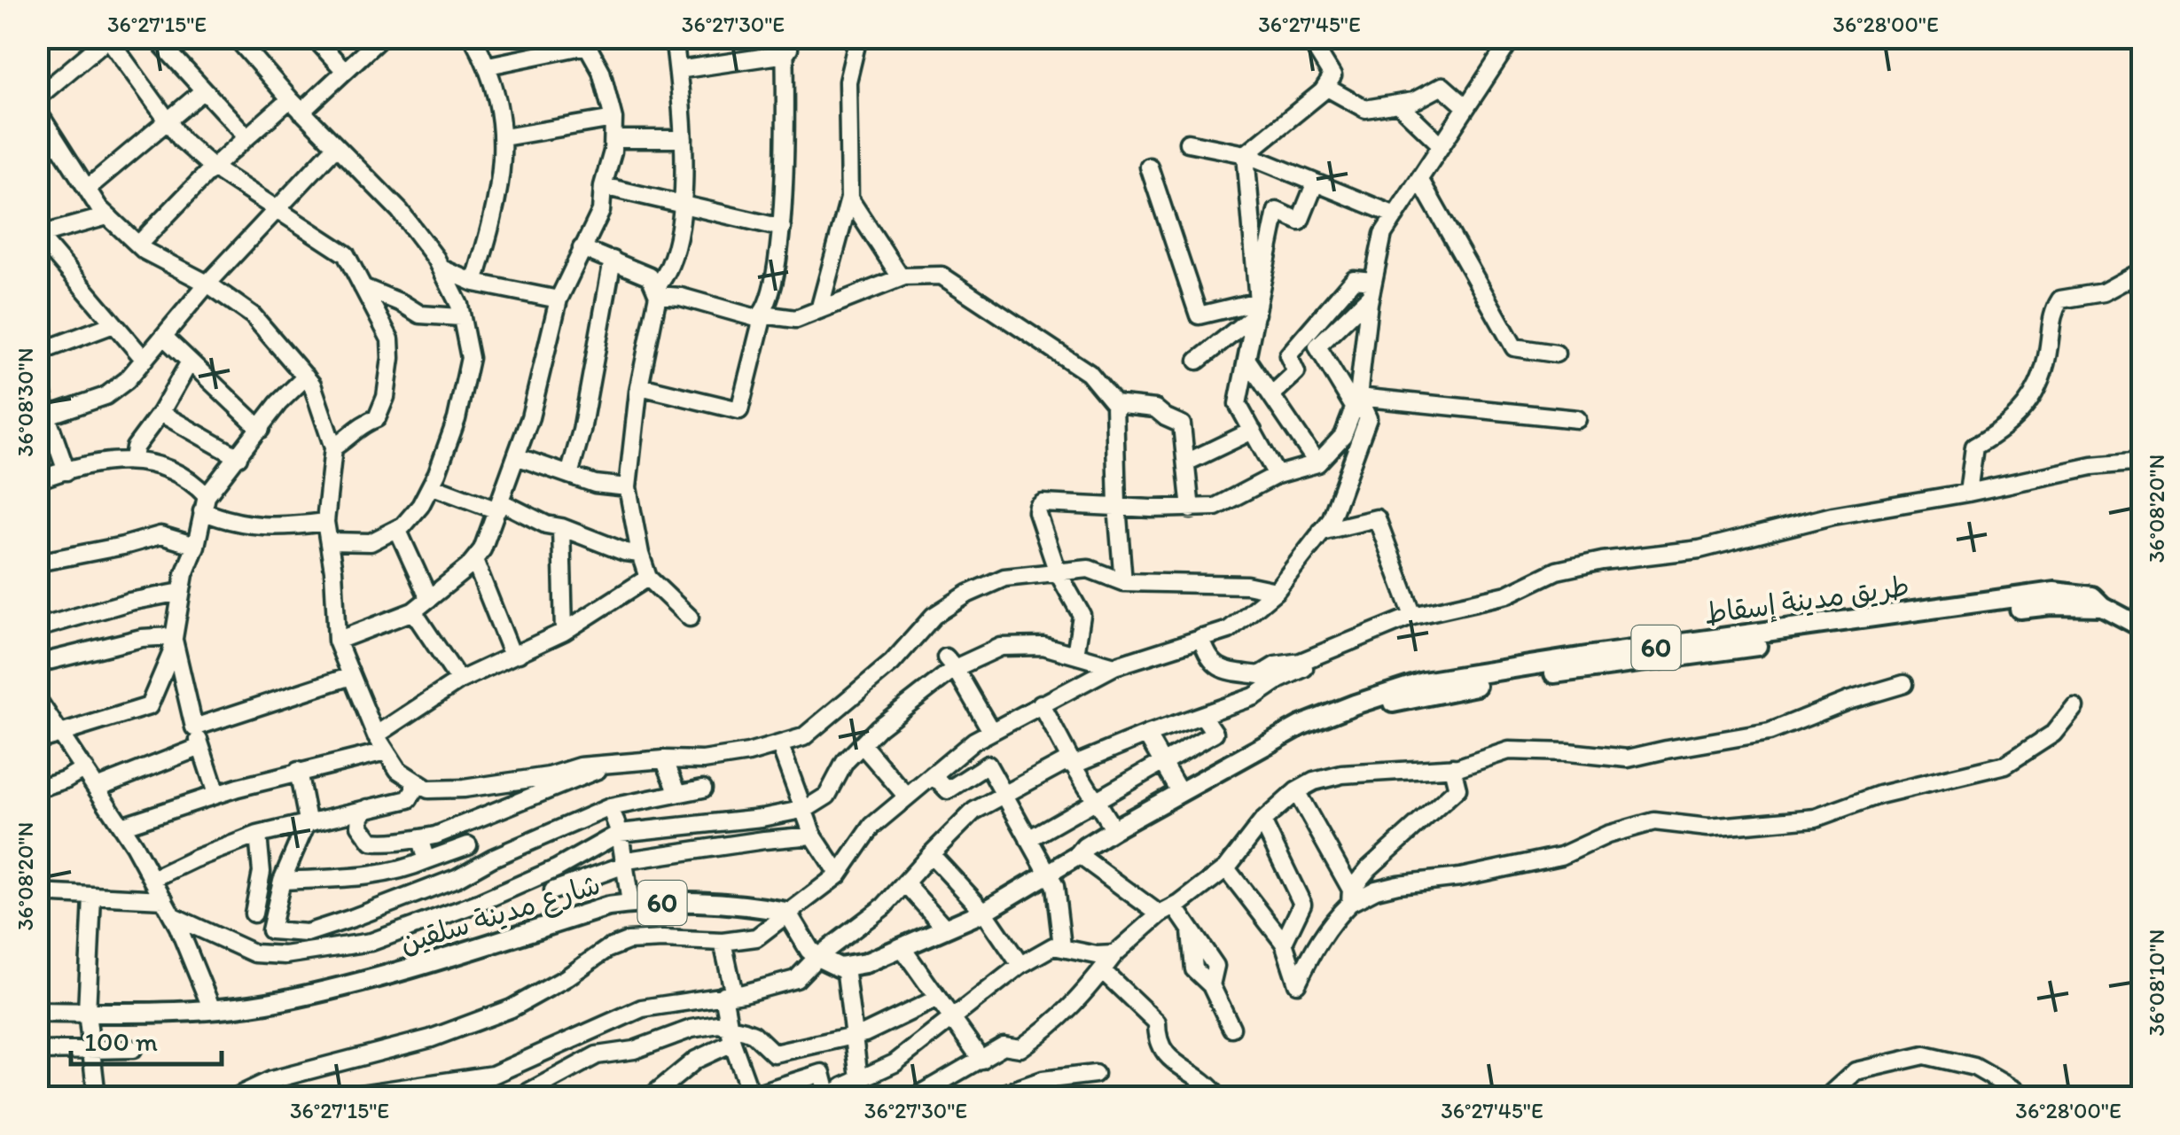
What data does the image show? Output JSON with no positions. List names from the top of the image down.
{
  "streets": {
    "main road": ["60", "شارع مدينة سلقين"]
  },
  "scale_bar": "100 m",
  "coordinates": [
    "36°27'15\"E",
    "36°27'30\"E",
    "36°27'45\"E",
    "36°28'00\"E",
    "36°08'30\"N",
    "36°08'20\"N",
    "36°08'10\"N"
  ]
}
